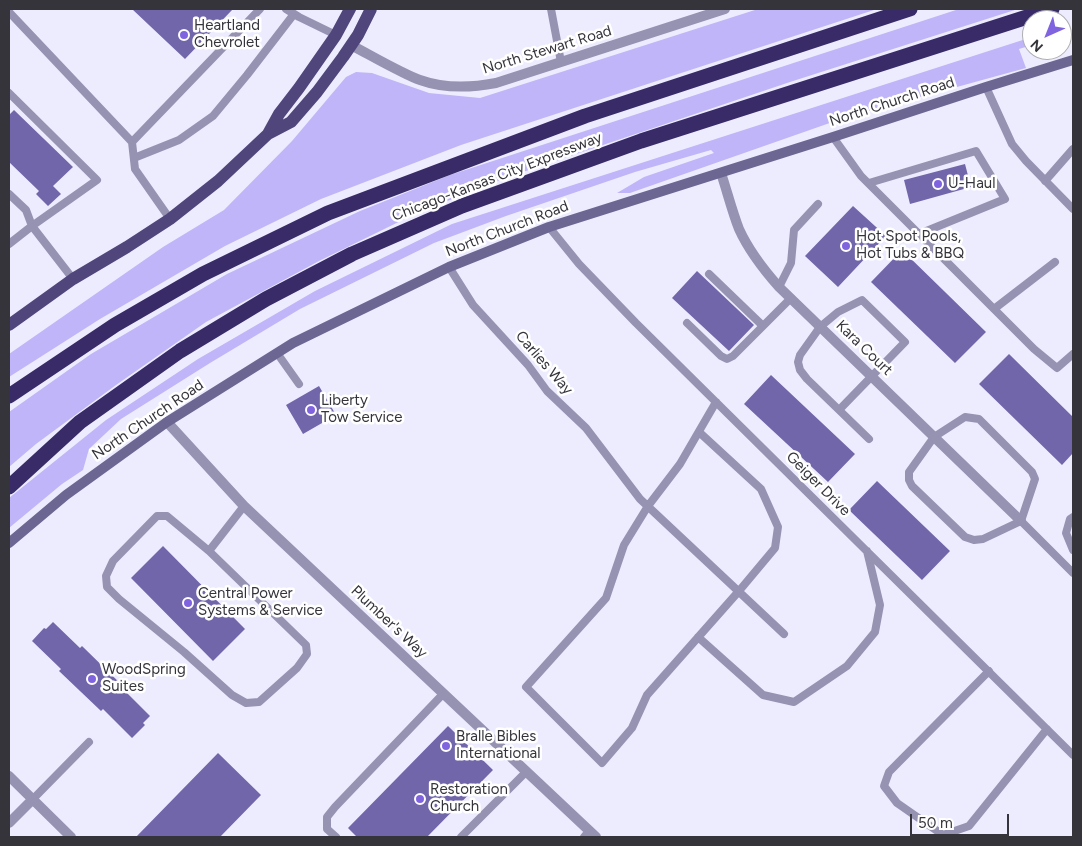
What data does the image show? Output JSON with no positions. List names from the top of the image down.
{
  "streets": {
    "highway": ["Chicago-Kansas City Expressway"],
    "main road": ["North Church Road"],
    "street": ["North Stewart Road", "Kara Court", "Plumber's Way"],
    "lane": ["Carlies Way", "Geiger Drive"]
  },
  "crossings": [
    ["North Church Road", "Kara Court"],
    ["North Church Road", "Carlies Way"],
    ["North Church Road", "Geiger Drive"],
    ["North Church Road", "Plumber's Way"]
  ],
  "places": [
    "Heartland Chevrolet",
    "U-Haul",
    "Hot Spot Pools, Hot Tubs & BBQ",
    "Liberty Tow Service",
    "Central Power Systems & Service",
    "WoodSpring Suites",
    "Bralle Bibles International",
    "Restoration Church"
  ],
  "scale_bar": "50 m",
  "north": "bottom left"
}
